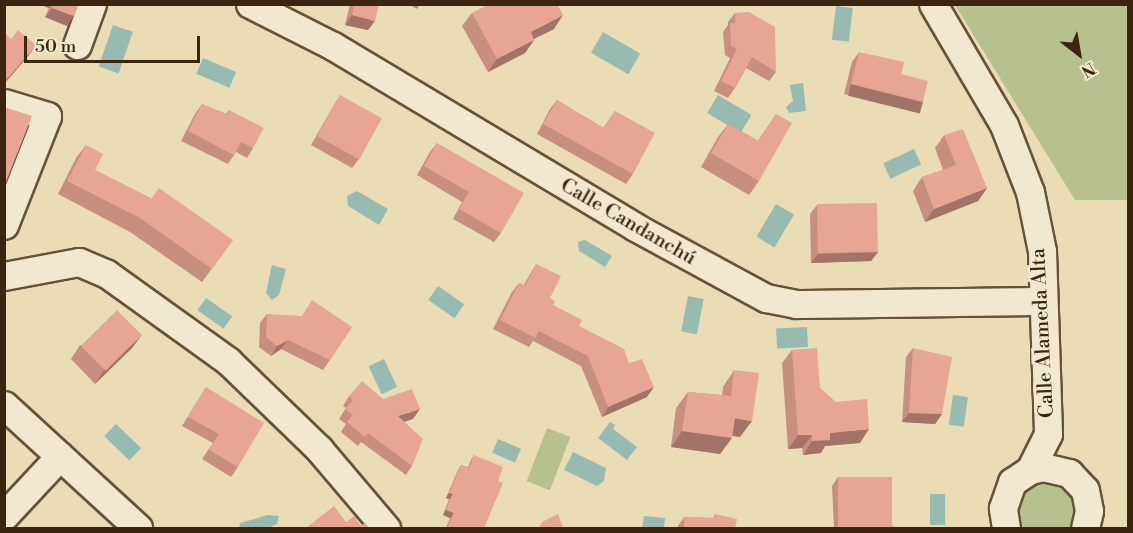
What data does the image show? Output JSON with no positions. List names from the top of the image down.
{
  "streets": {
    "street": ["Calle Candanchú", "Calle Alameda Alta"]
  },
  "crossings": [
    ["Calle Candanchú", "Calle Alameda Alta"]
  ],
  "scale_bar": "50 m",
  "north": "bottom right"
}
